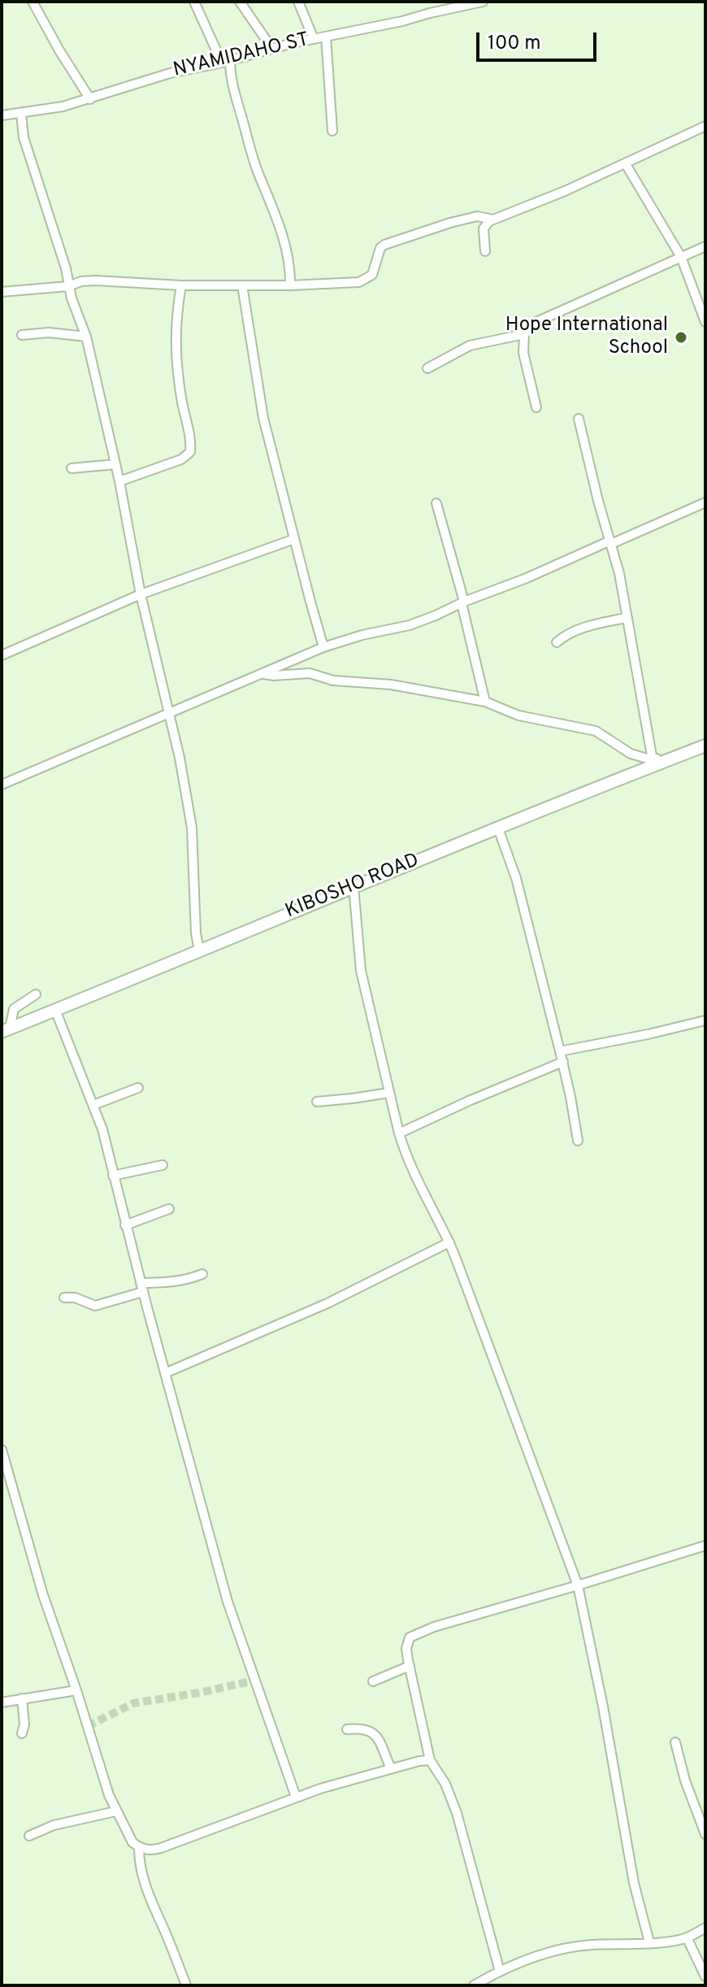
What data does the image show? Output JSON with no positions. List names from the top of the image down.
{
  "streets": {
    "street": ["NYAMIDAHO ST", "KIBOSHO ROAD"]
  },
  "places": ["Hope International School"],
  "scale_bar": "100 m"
}
